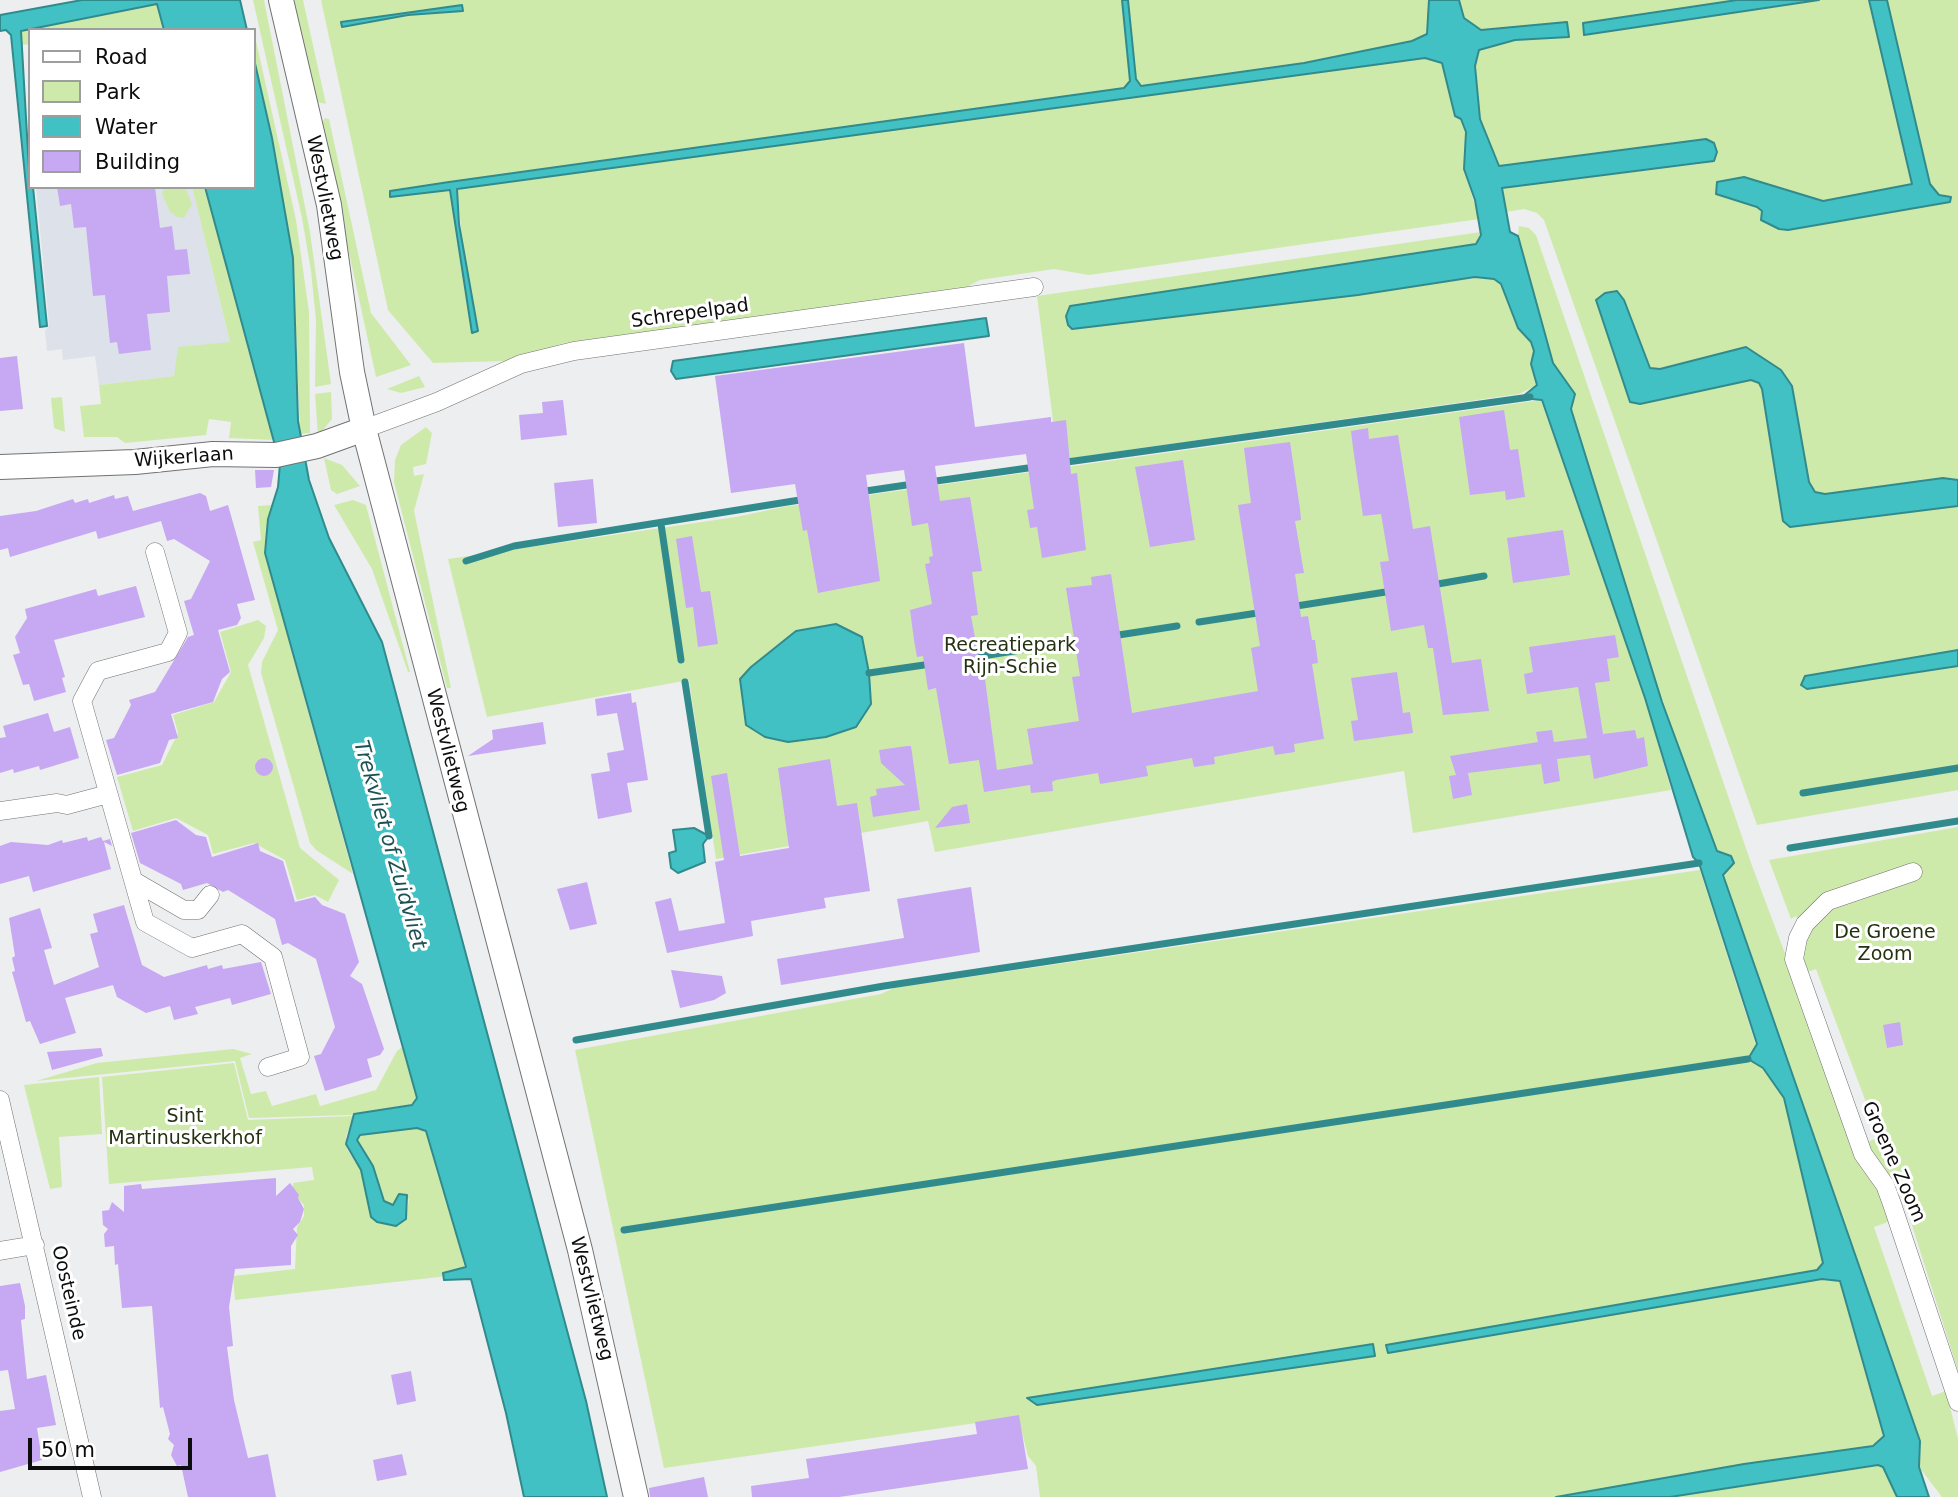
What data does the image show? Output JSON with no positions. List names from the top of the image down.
{
  "streets": {
    "street": [
      "Westvlietweg",
      "Schrepelpad",
      "Wijkerlaan",
      "Groene Zoom",
      "Oosteinde"
    ]
  },
  "crossings": [
    ["Westvlietweg", "Schrepelpad"],
    ["Westvlietweg", "Wijkerlaan"],
    ["Schrepelpad", "Wijkerlaan"]
  ],
  "water": ["Trekvliet of Zuidvliet"],
  "parks": ["Recreatiepark Rijn-Schie", "De Groene Zoom", "Sint Martinuskerkhof"],
  "legend": [
    "Road",
    "Park",
    "Water",
    "Building"
  ],
  "scale_bar": "50 m"
}
